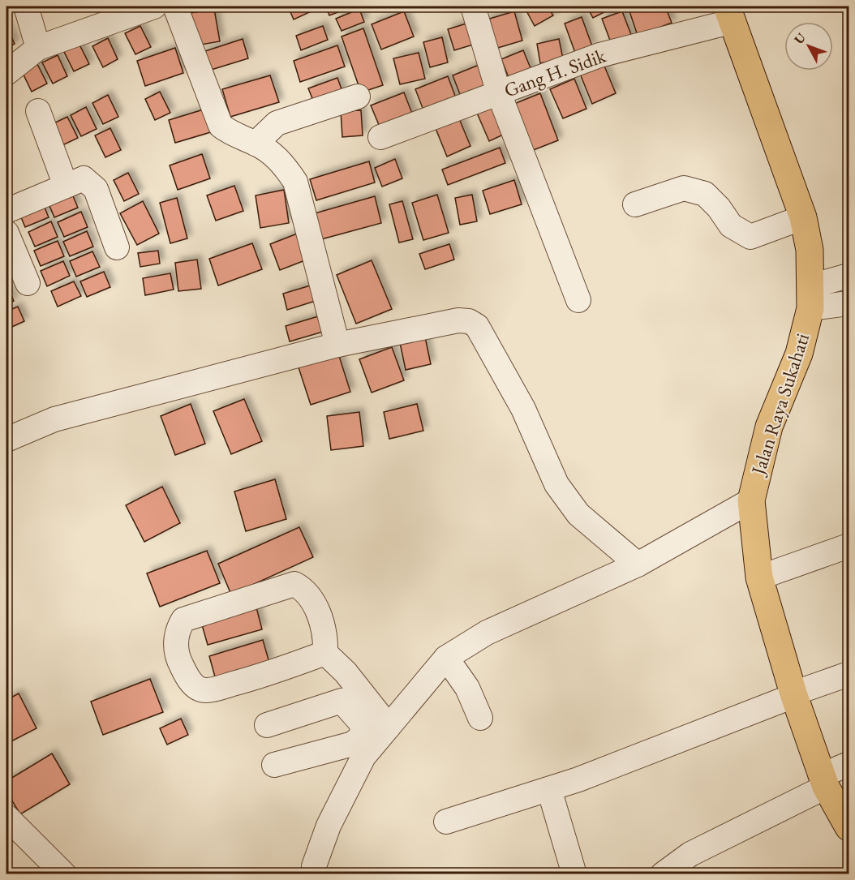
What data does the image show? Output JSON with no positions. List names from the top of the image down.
{
  "streets": {
    "main road": ["Jalan Raya Sukahati"],
    "street": ["Gang H. Sidik"]
  },
  "crossings": [
    ["Gang H. Sidik", "Jalan Raya Sukahati"]
  ],
  "north": "top left"
}
